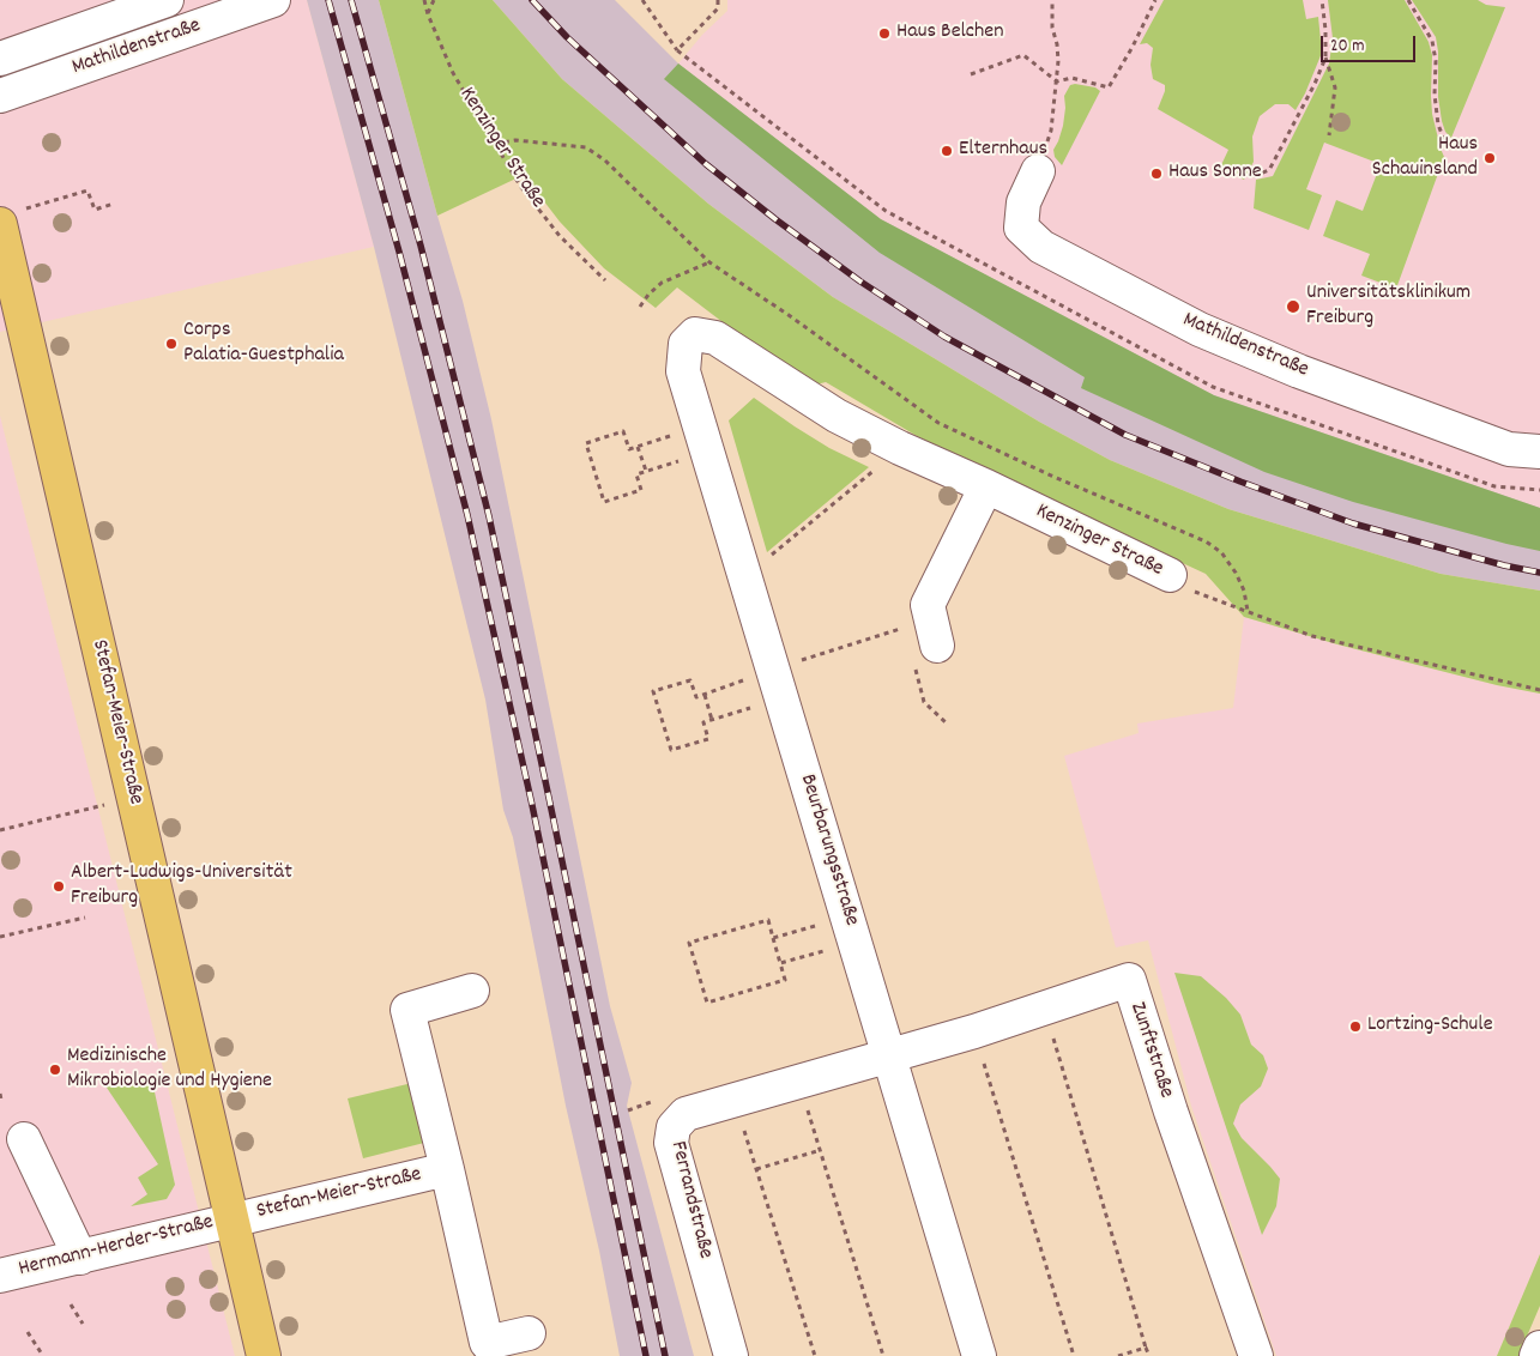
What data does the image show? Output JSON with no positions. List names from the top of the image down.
{
  "streets": {
    "main road": ["Stefan-Meier-Straße"],
    "street": [
      "Mathildenstraße",
      "Kenzinger Straße",
      "Beurbarungsstraße",
      "Zunftstraße",
      "Ferrandstraße",
      "Hermann-Herder-Straße"
    ]
  },
  "crossings": [
    ["Kenzinger Straße", "Beurbarungsstraße"],
    ["Stefan-Meier-Straße", "Hermann-Herder-Straße"],
    ["Beurbarungsstraße", "Zunftstraße"],
    ["Beurbarungsstraße", "Ferrandstraße"],
    ["Zunftstraße", "Ferrandstraße"]
  ],
  "places": [
    "Haus Belchen",
    "Elternhaus",
    "Haus Schauinsland",
    "Haus Sonne",
    "Universitätsklinikum Freiburg",
    "Corps Palatia-Guestphalia",
    "Albert-Ludwigs-Universität Freiburg",
    "Lortzing-Schule",
    "Medizinische Mikrobiologie und Hygiene"
  ],
  "scale_bar": "20 m"
}
